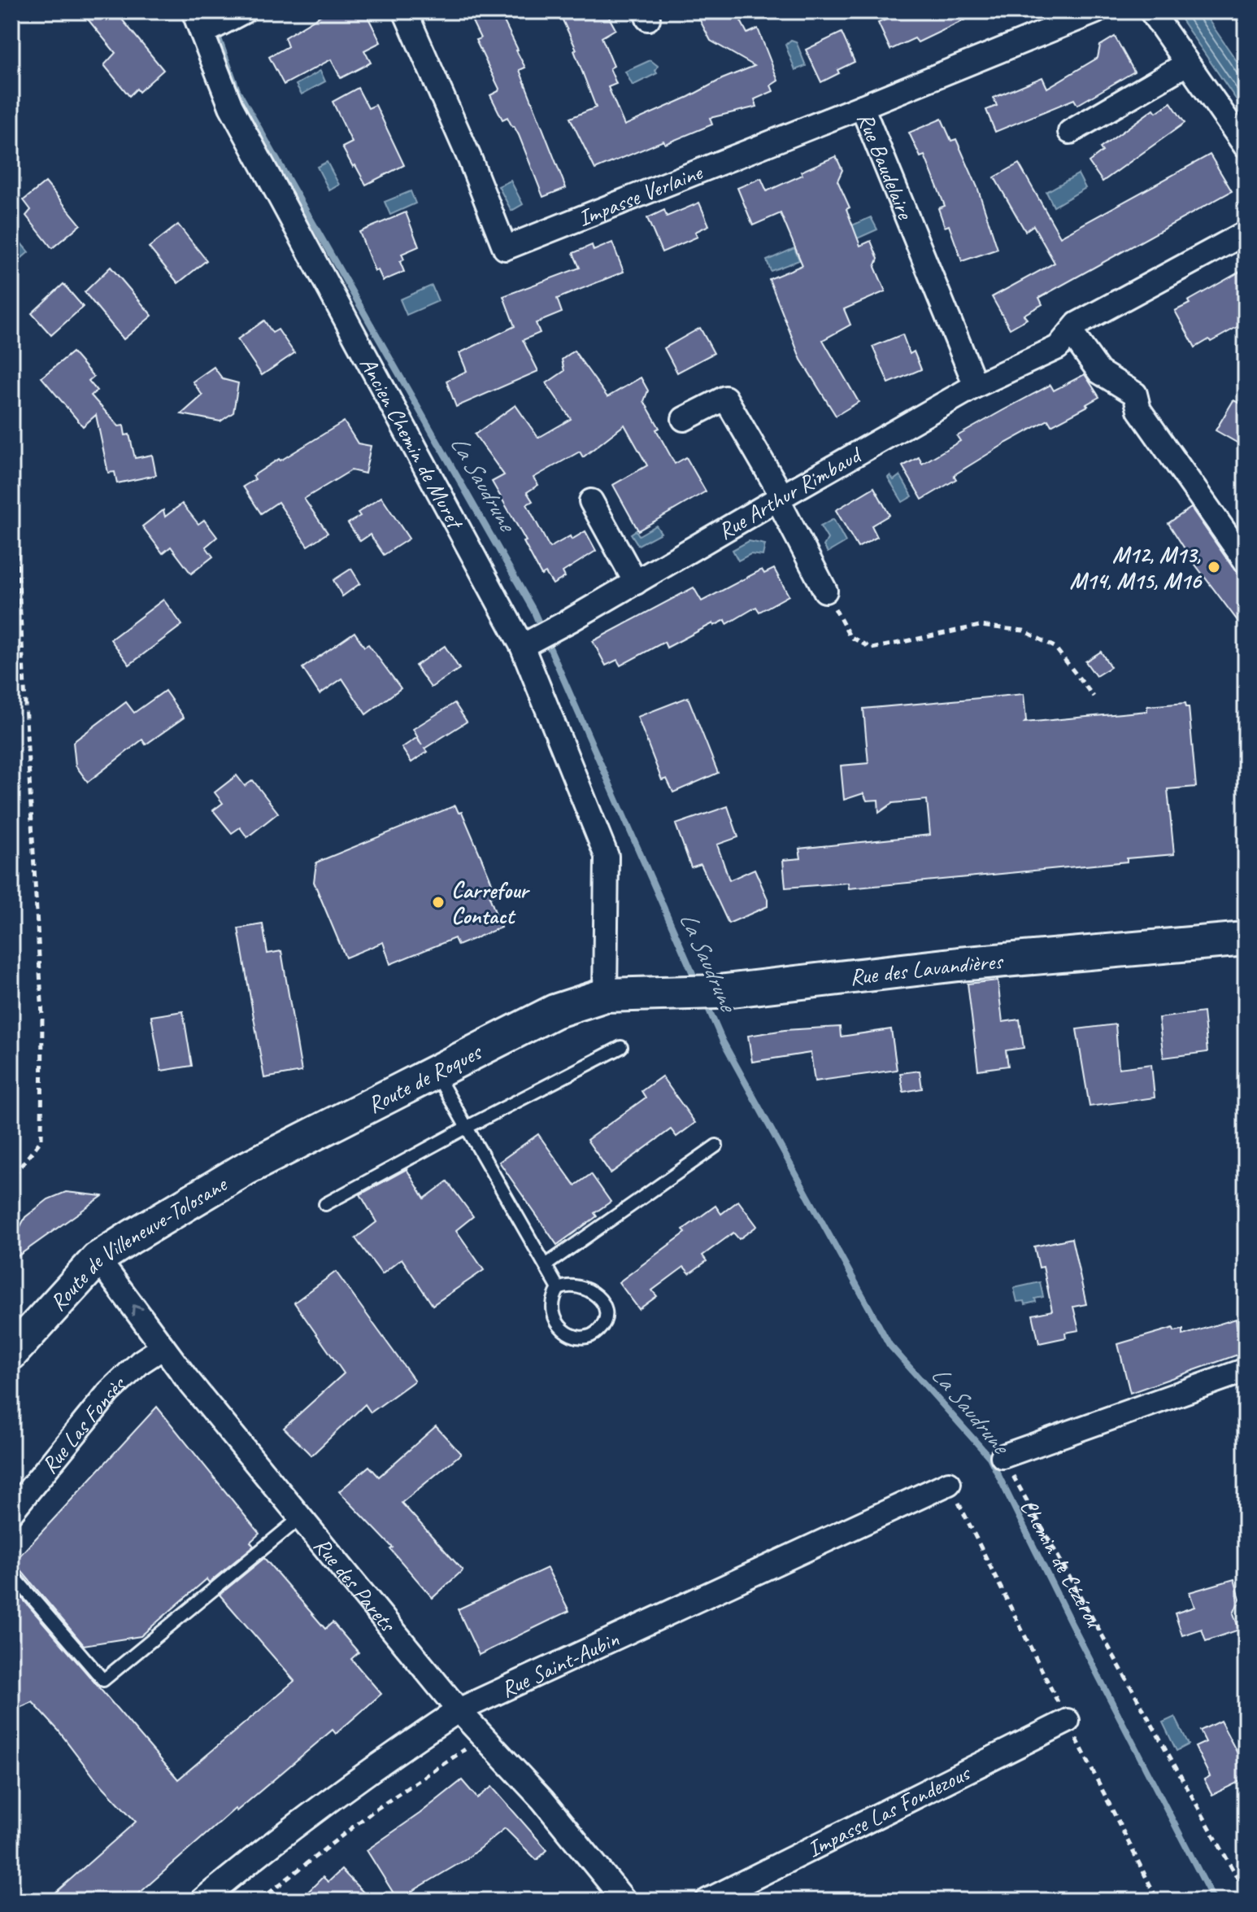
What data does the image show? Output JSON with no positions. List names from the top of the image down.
{
  "streets": {
    "street": [
      "Rue Baudelaire",
      "Impasse Verlaine",
      "Ancien Chemin de Muret",
      "Rue Arthur Rimbaud",
      "Rue des Lavandières",
      "Route de Roques",
      "Route de Villeneuve-Tolosane",
      "Rue Las Fonsès",
      "Rue des Parets",
      "Rue Saint-Aubin",
      "Impasse Las Fondezous"
    ],
    "path": ["Chemin de Cézérou"]
  },
  "crossings": [
    ["Rue Baudelaire", "Impasse Verlaine"],
    ["Rue Baudelaire", "Rue Arthur Rimbaud"],
    ["Ancien Chemin de Muret", "Rue Arthur Rimbaud"],
    ["Ancien Chemin de Muret", "Rue des Lavandières"],
    ["Ancien Chemin de Muret", "Route de Roques"],
    ["Rue des Lavandières", "Route de Roques"],
    ["Route de Roques", "Route de Villeneuve-Tolosane"],
    ["Route de Villeneuve-Tolosane", "Rue des Parets"],
    ["Rue Las Fonsès", "Rue des Parets"],
    ["Rue des Parets", "Rue Saint-Aubin"]
  ],
  "water": ["La Saudrune"],
  "places": ["M12, M13, M14, M15, M16", "Carrefour Contact"]
}
